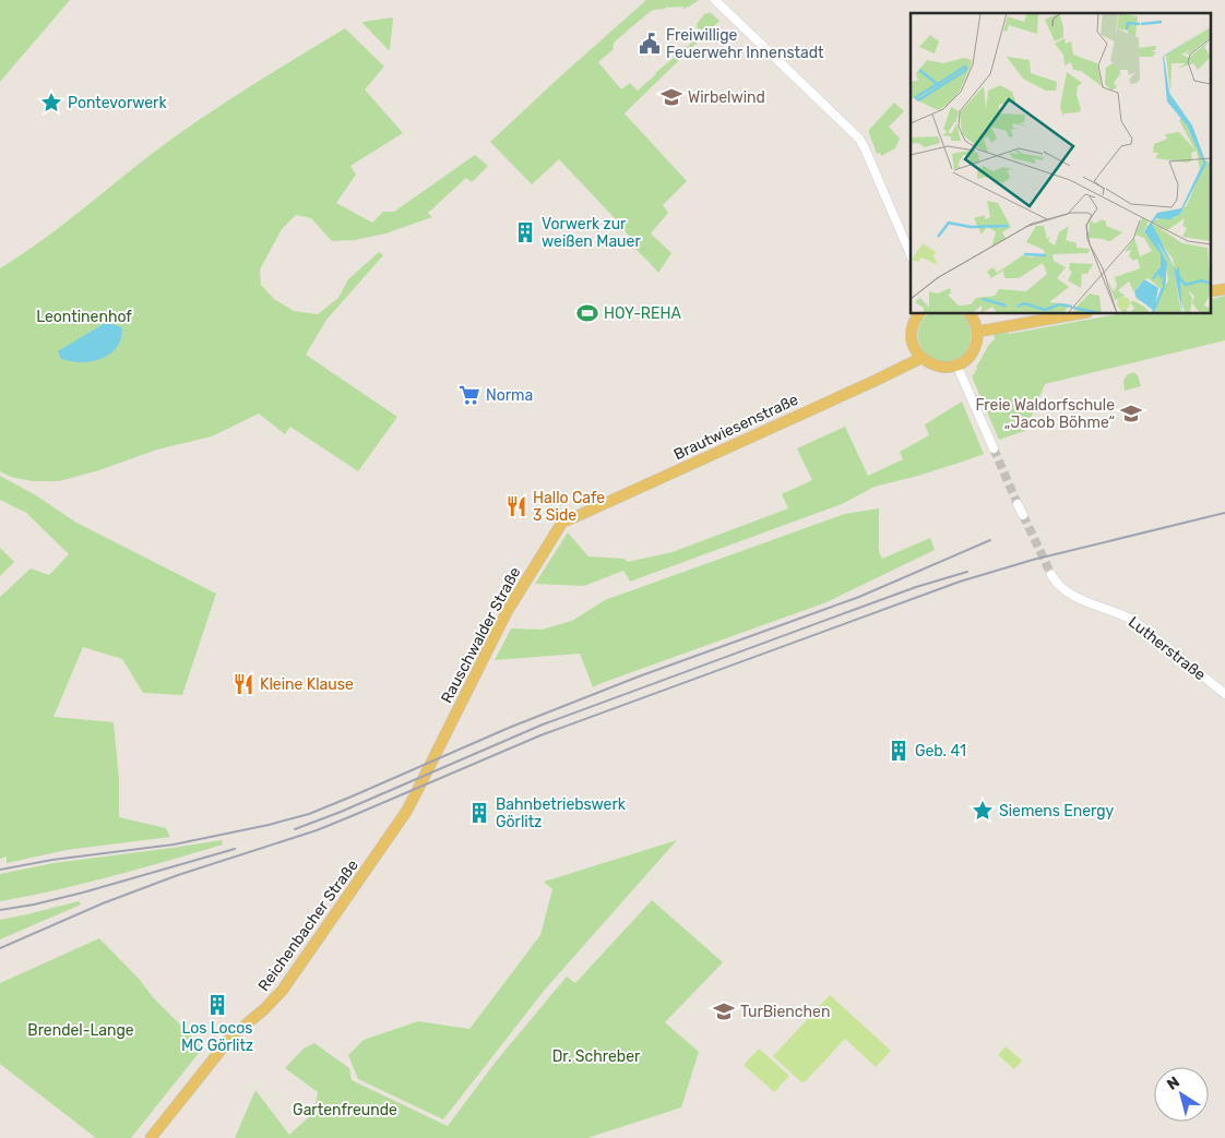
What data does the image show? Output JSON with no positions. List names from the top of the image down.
{
  "streets": {
    "main road": ["Brautwiesenstraße", "Rauschwalder Straße", "Reichenbacher Straße"],
    "street": ["Lutherstraße"]
  },
  "crossings": [
    ["Brautwiesenstraße", "Rauschwalder Straße"],
    ["Rauschwalder Straße", "Reichenbacher Straße"]
  ],
  "parks": [
    "Leontinenhof",
    "Brendel-Lange",
    "Dr. Schreber",
    "Gartenfreunde"
  ],
  "places": {
    "public building": ["Freiwillige Feuerwehr Innenstadt"],
    "school or university": ["Wirbelwind", "Freie Waldorfschule „Jacob Böhme“", "TurBienchen"],
    "place": ["Pontevorwerk", "Siemens Energy"],
    "building": [
      "Vorwerk zur weißen Mauer",
      "Geb. 41",
      "Bahnbetriebswerk Görlitz",
      "Los Locos MC Görlitz"
    ],
    "sports": ["HOY-REHA"],
    "supermarket": ["Norma"],
    "restaurant": ["Hallo Cafe 3 Side", "Kleine Klause"]
  },
  "north": "top left"
}
